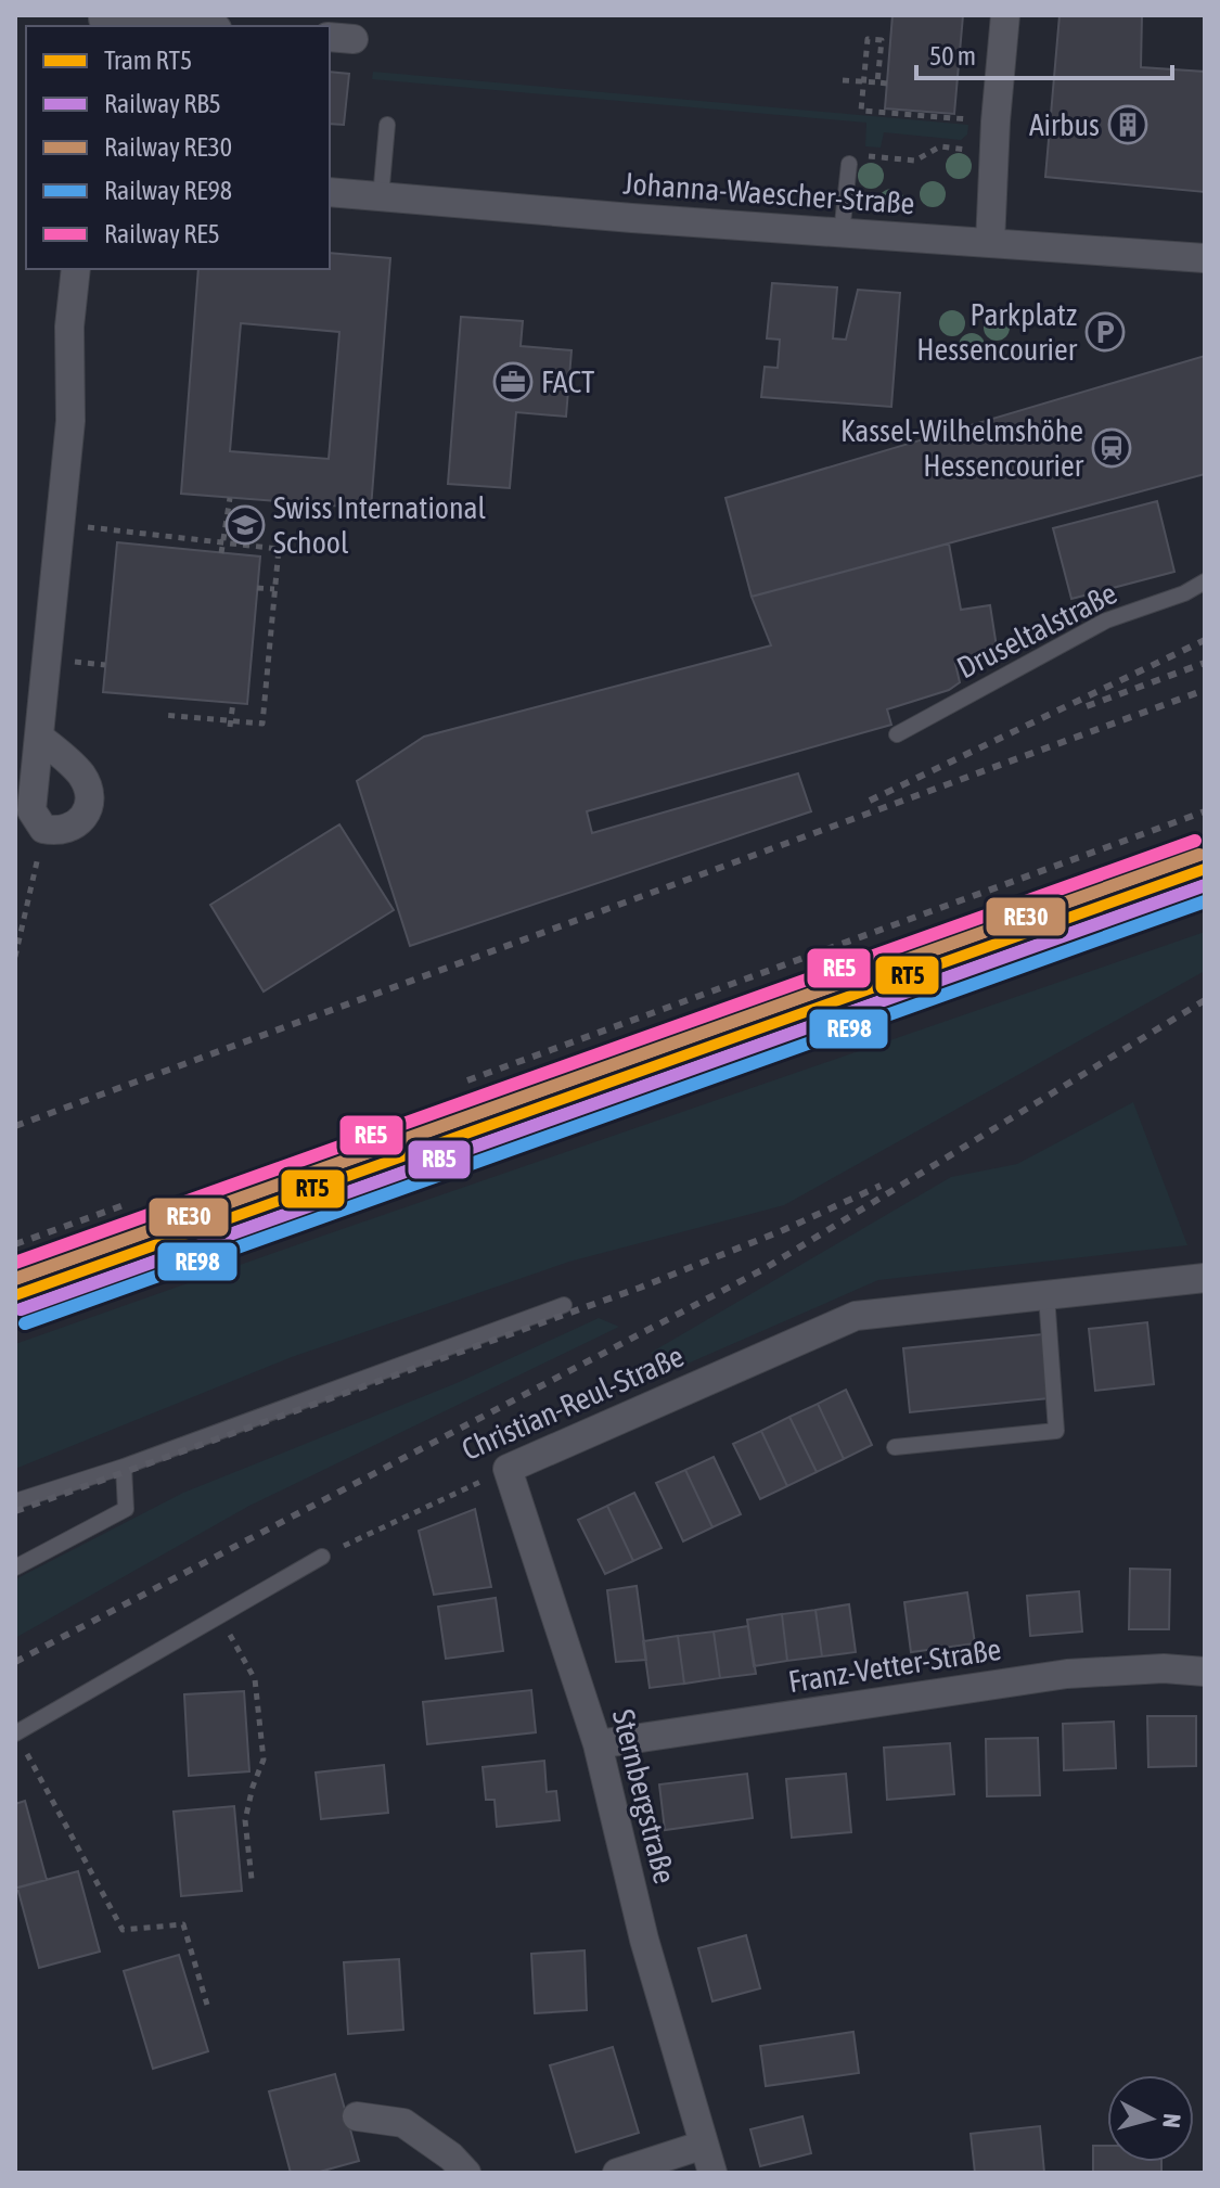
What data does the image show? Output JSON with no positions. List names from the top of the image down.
{
  "streets": {
    "street": [
      "Johanna-Waescher-Straße",
      "Christian-Reul-Straße",
      "Franz-Vetter-Straße",
      "Sternbergstraße"
    ],
    "lane": ["Druseltalstraße"]
  },
  "crossings": [
    ["Christian-Reul-Straße", "Sternbergstraße"],
    ["Franz-Vetter-Straße", "Sternbergstraße"]
  ],
  "places": {
    "building": ["Airbus"],
    "parking": ["Parkplatz Hessencourier"],
    "office": ["FACT"],
    "station": ["Kassel-Wilhelmshöhe Hessencourier"],
    "school or university": ["Swiss International School"]
  },
  "lines": [
    "rail line RE5",
    "rail line RE30",
    "tram line RT5",
    "rail line RB5",
    "rail line RE98"
  ],
  "legend": [
    "Tram RT5",
    "Railway RB5",
    "Railway RE30",
    "Railway RE98",
    "Railway RE5"
  ],
  "scale_bar": "50 m",
  "north": "right"
}
